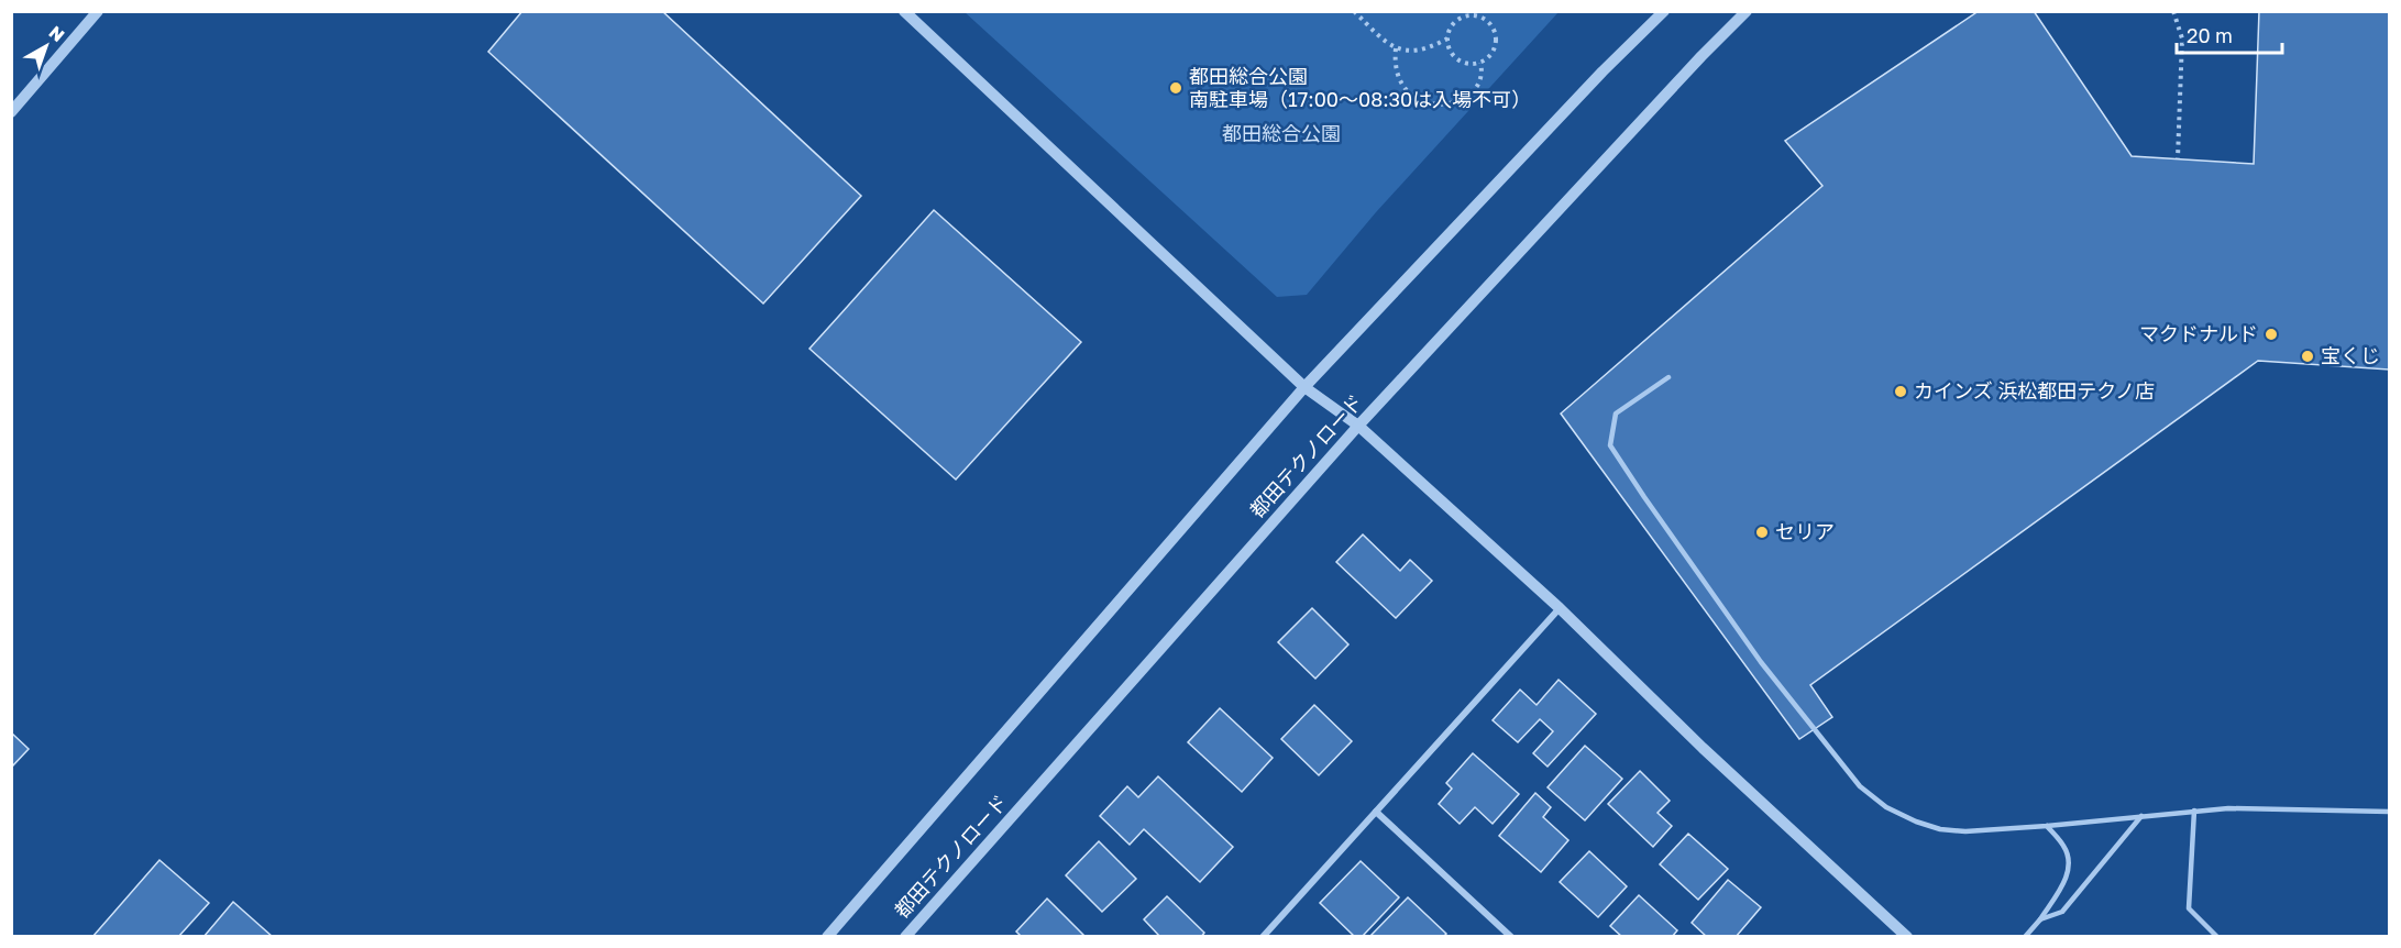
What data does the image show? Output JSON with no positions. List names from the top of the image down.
{
  "streets": {
    "street": ["都田テクノロード"]
  },
  "parks": ["都田総合公園"],
  "places": [
    "都田総合公園 南駐車場（17:00～08:30は入場不可）",
    "マクドナルド",
    "宝くじ",
    "カインズ 浜松都田テクノ店",
    "セリア"
  ],
  "scale_bar": "20 m",
  "north": "top right"
}
